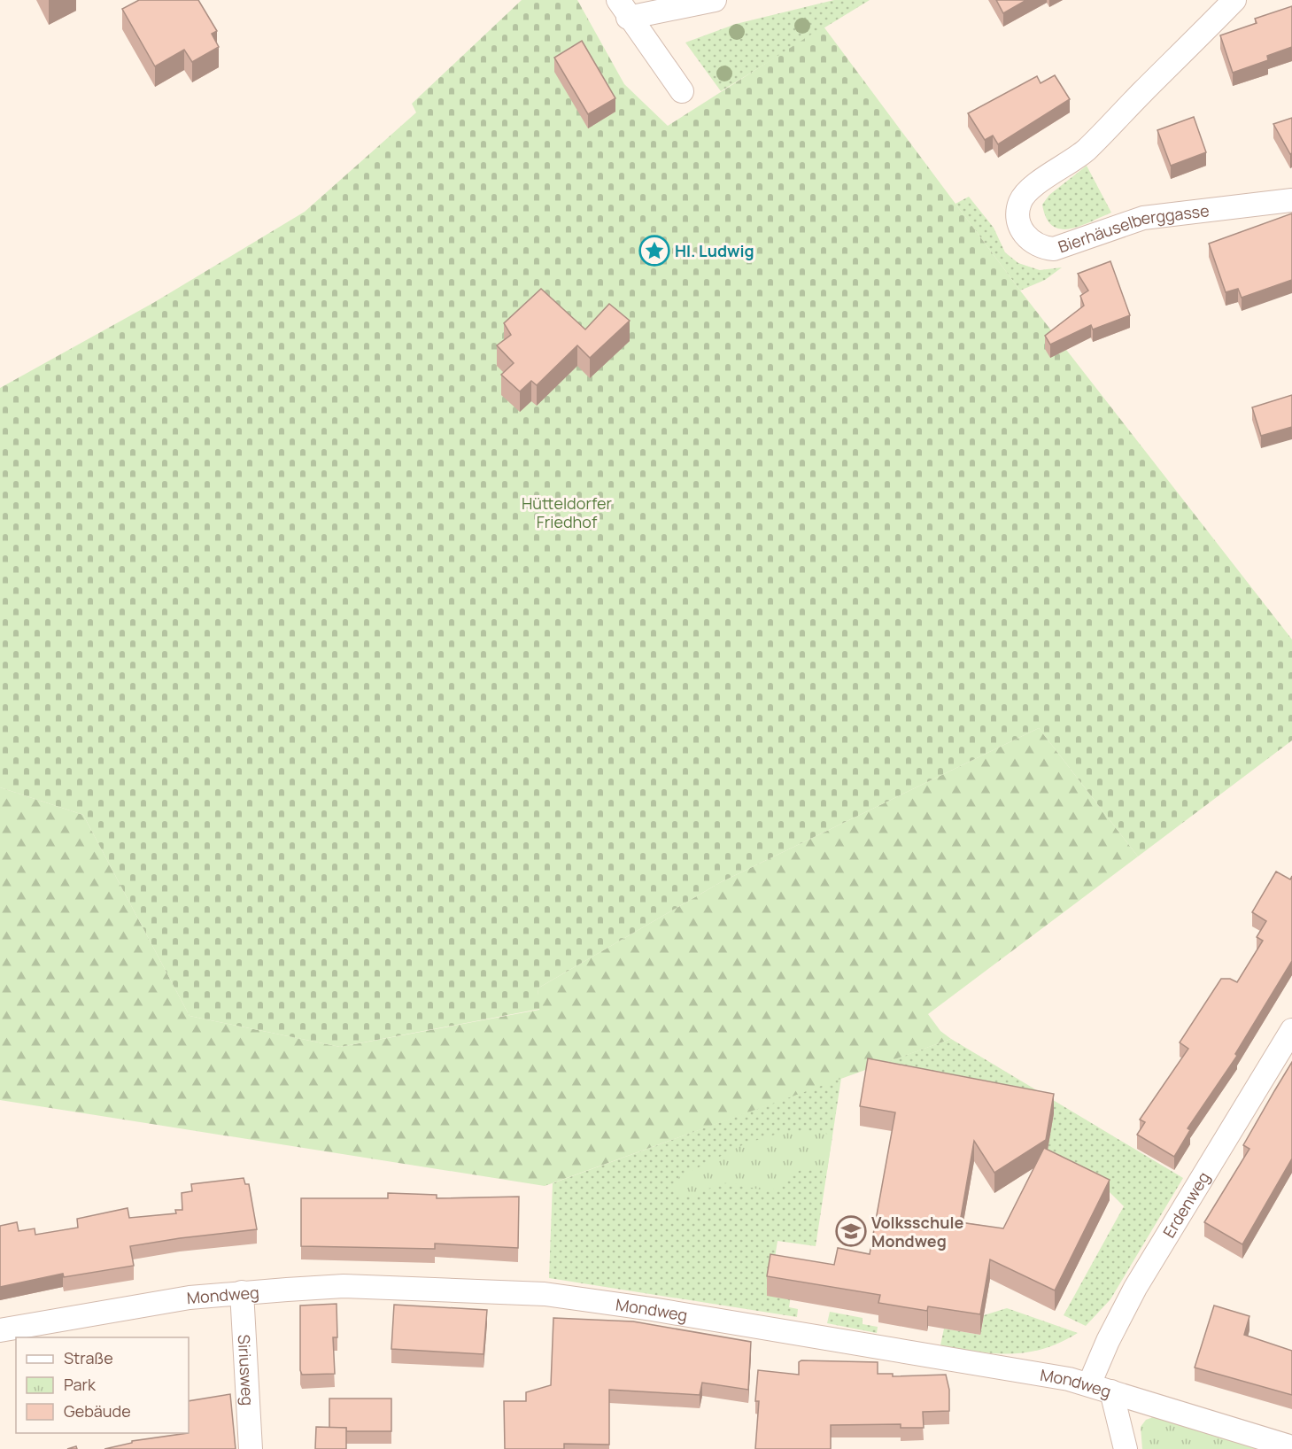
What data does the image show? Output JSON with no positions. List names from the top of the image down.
{
  "streets": {
    "street": [
      "Bierhäuselberggasse",
      "Erdenweg",
      "Mondweg",
      "Siriusweg"
    ]
  },
  "crossings": [
    ["Erdenweg", "Mondweg"],
    ["Mondweg", "Siriusweg"]
  ],
  "parks": ["Hütteldorfer Friedhof"],
  "places": {
    "place": ["Hl. Ludwig"],
    "school or university": ["Volksschule Mondweg"]
  },
  "legend": ["Straße", "Park", "Gebäude"]
}
